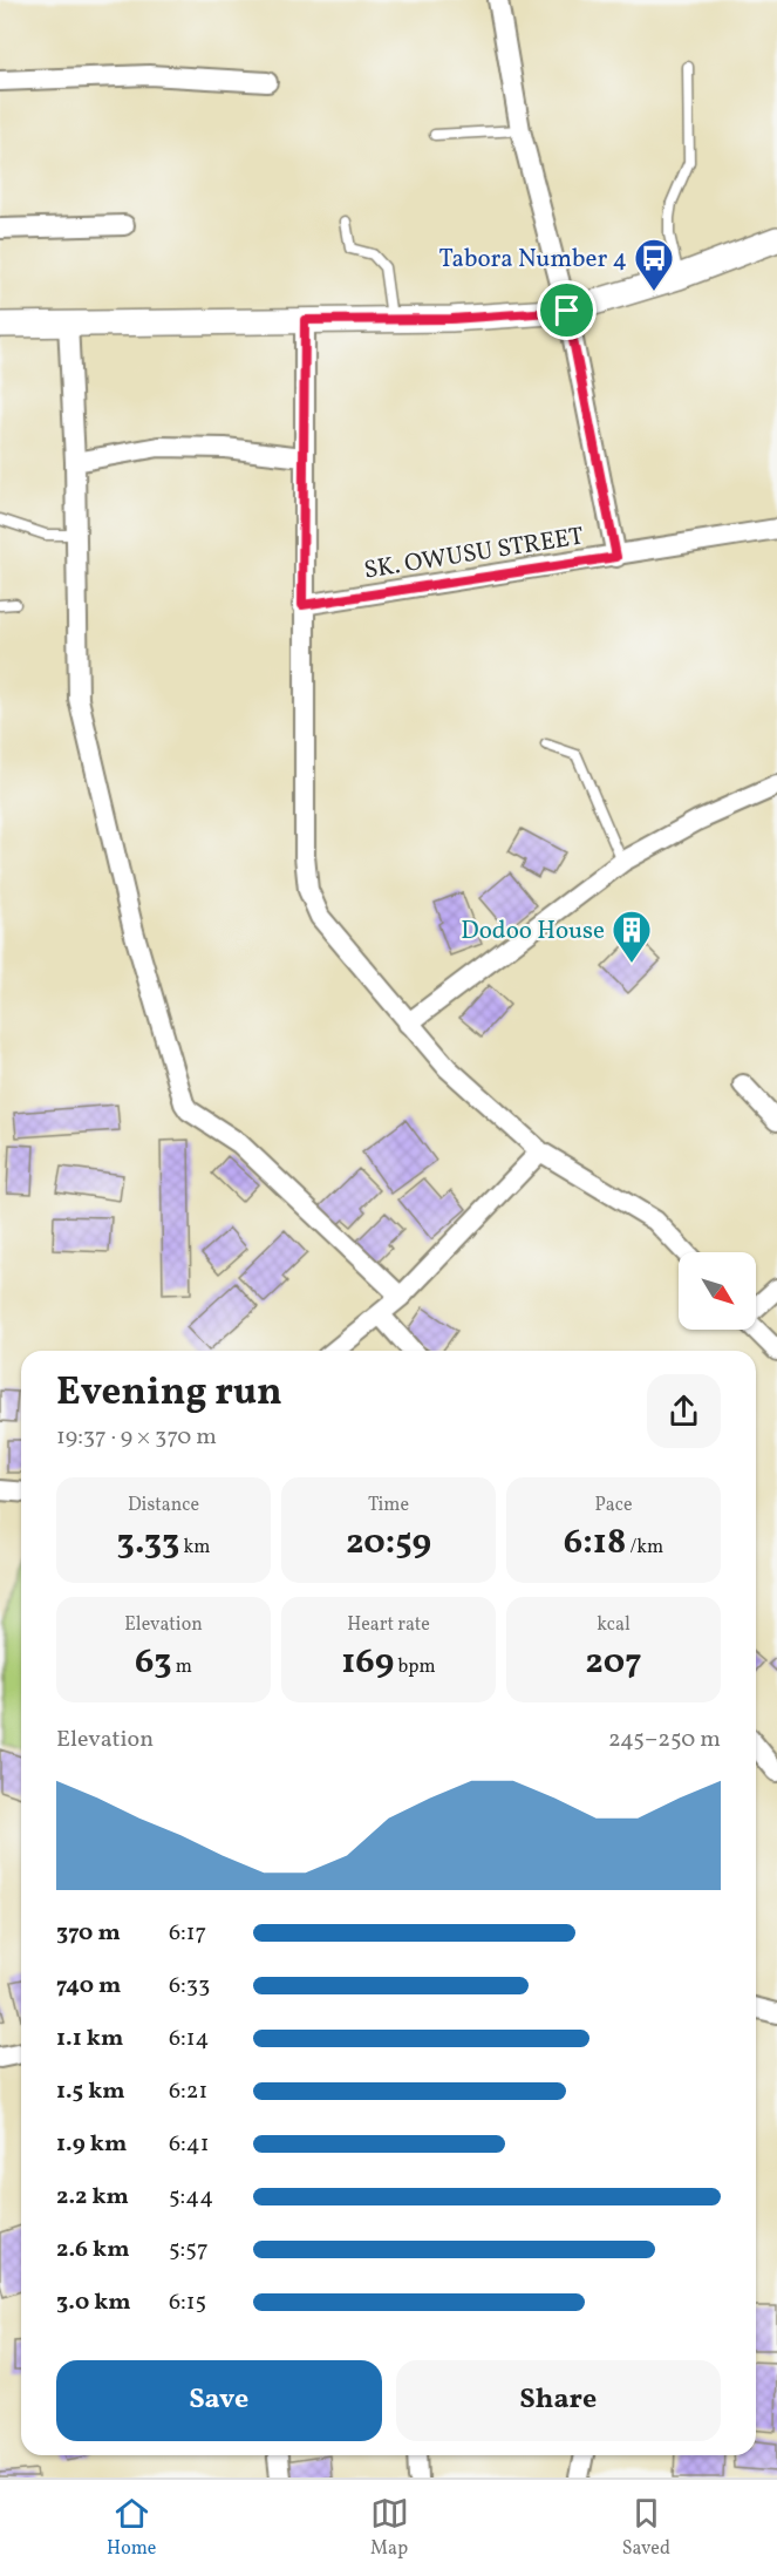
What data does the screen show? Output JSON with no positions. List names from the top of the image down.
{
  "streets": {
    "street": ["SK. OWUSU STREET"]
  },
  "places": {
    "bus stop": ["Tabora Number 4"],
    "building": ["Dodoo House"]
  },
  "north": "bottom right",
  "page": {
    "heading": ["Evening run", "19:37 · 9 × 370 m"],
    "stats": [
      ["Distance", "3.33 km"],
      ["Time", "20:59"],
      ["Pace", "6:18 /km"],
      ["Elevation", "63 m"],
      ["Heart rate", "169 bpm"],
      ["kcal", "207"]
    ],
    "chart": ["Elevation", "245–250 m"],
    "list": [
      {
        "name": "370 m",
        "note": "6:17"
      },
      {
        "name": "740 m",
        "note": "6:33"
      },
      {
        "name": "1.1 km",
        "note": "6:14"
      },
      {
        "name": "1.5 km",
        "note": "6:21"
      },
      {
        "name": "1.9 km",
        "note": "6:41"
      },
      {
        "name": "2.2 km",
        "note": "5:44"
      },
      {
        "name": "2.6 km",
        "note": "5:57"
      },
      {
        "name": "3.0 km",
        "note": "6:15"
      }
    ],
    "buttons": ["Save", "Share"],
    "tabs": ["Home", "Map", "Saved"]
  }
}
